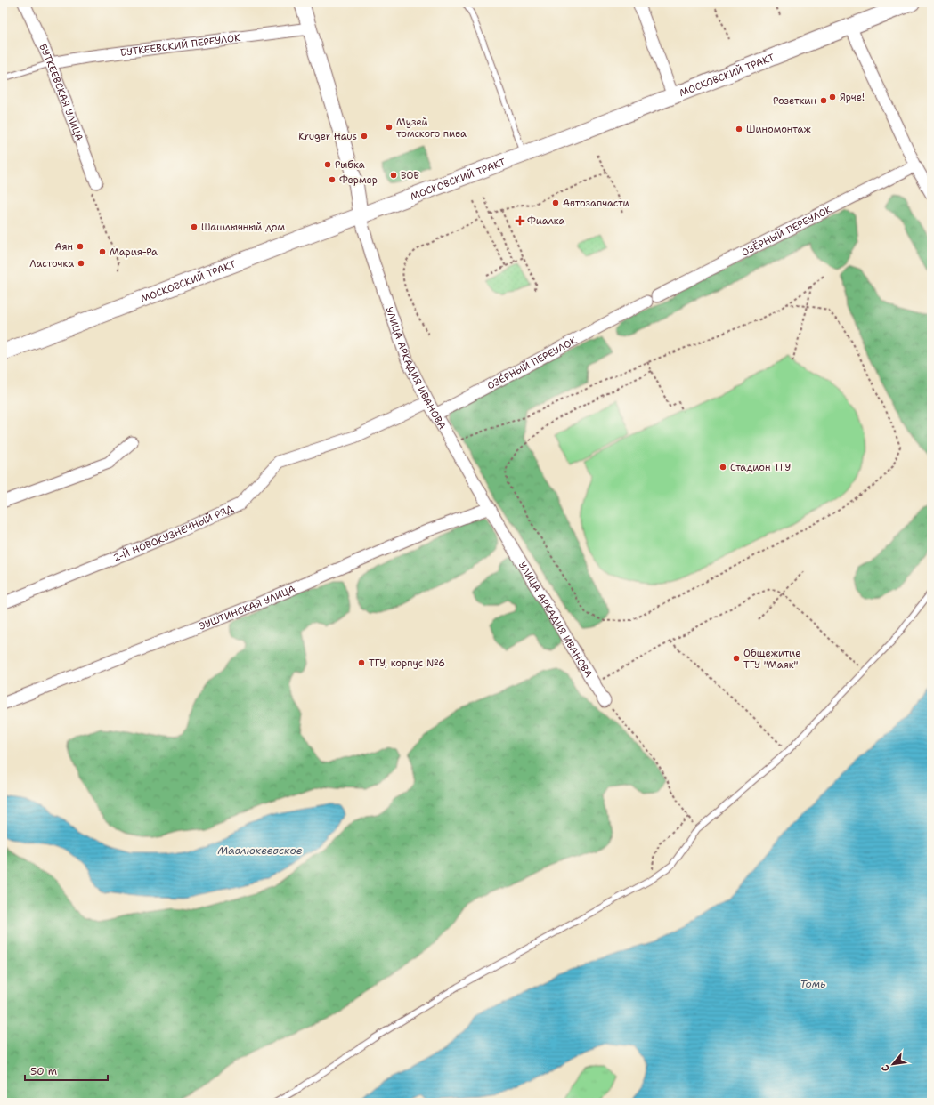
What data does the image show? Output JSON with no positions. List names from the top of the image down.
{
  "streets": {
    "main road": ["МОСКОВСКИЙ ТРАКТ"],
    "street": [
      "БУТКЕЕВСКИЙ ПЕРЕУЛОК",
      "БУТКЕЕВСКАЯ УЛИЦА",
      "ОЗЁРНЫЙ ПЕРЕУЛОК",
      "УЛИЦА АРКАДИЯ ИВАНОВА",
      "2-Й НОВОКУЗНЕЧНЫЙ РЯД",
      "ЭУШТИНСКАЯ УЛИЦА"
    ]
  },
  "crossings": [
    ["БУТКЕЕВСКИЙ ПЕРЕУЛОК", "БУТКЕЕВСКАЯ УЛИЦА"],
    ["БУТКЕЕВСКИЙ ПЕРЕУЛОК", "УЛИЦА АРКАДИЯ ИВАНОВА"],
    ["МОСКОВСКИЙ ТРАКТ", "УЛИЦА АРКАДИЯ ИВАНОВА"],
    ["ОЗЁРНЫЙ ПЕРЕУЛОК", "УЛИЦА АРКАДИЯ ИВАНОВА"],
    ["УЛИЦА АРКАДИЯ ИВАНОВА", "2-Й НОВОКУЗНЕЧНЫЙ РЯД"],
    ["УЛИЦА АРКАДИЯ ИВАНОВА", "ЭУШТИНСКАЯ УЛИЦА"]
  ],
  "water": ["Мавлюкеевское", "Томь"],
  "places": {
    "other": [
      "Ярче!",
      "Розеткин",
      "Музей томского пива",
      "Шиномонтаж",
      "Kruger Haus",
      "Рыбка",
      "ВОВ",
      "Фермер",
      "Автозапчасти",
      "Шашлычный дом",
      "Аян",
      "Мария-Ра",
      "Ласточка",
      "Стадион ТГУ",
      "Общежитие ТГУ \"Маяк\"",
      "ТГУ, корпус №6"
    ],
    "health": ["Фиалка"]
  },
  "scale_bar": "50 m",
  "north": "bottom left"
}
